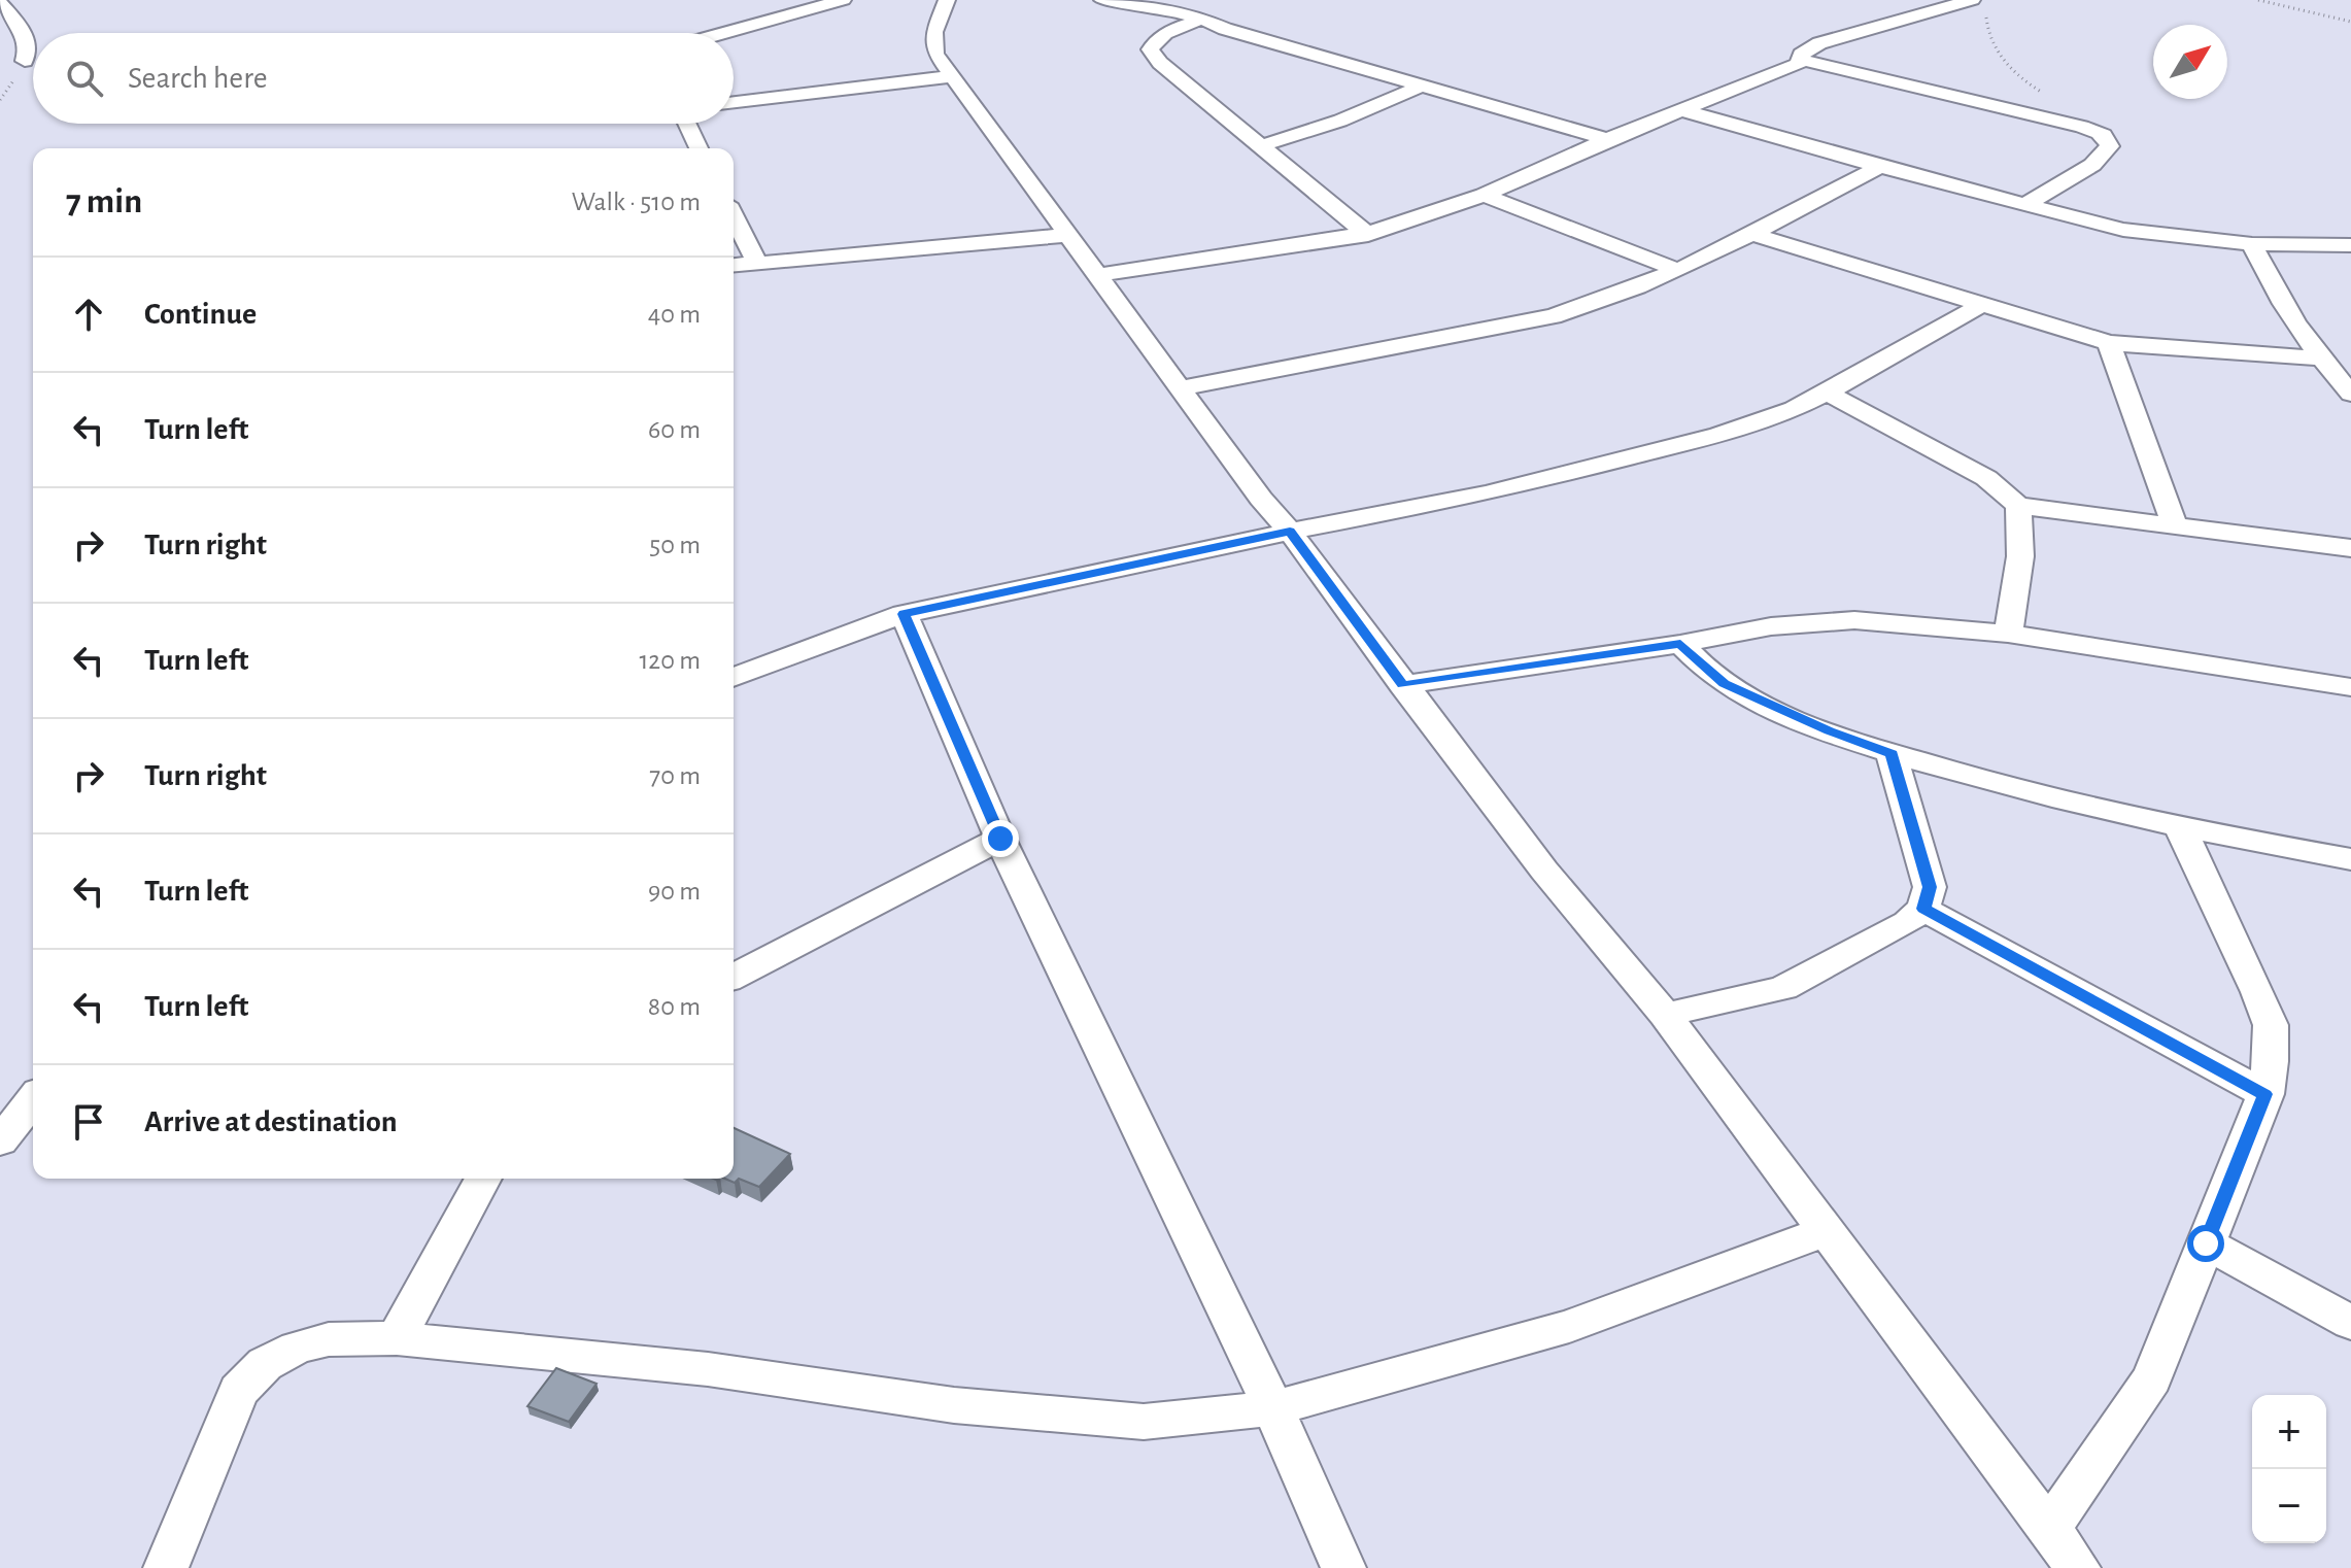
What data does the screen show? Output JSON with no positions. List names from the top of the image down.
{
  "north": "top right",
  "page": {
    "search": "Search here",
    "heading": ["7 min", "Walk · 510 m"],
    "list": [
      ["Continue", "40 m"],
      ["Turn left", "60 m"],
      ["Turn right", "50 m"],
      ["Turn left", "120 m"],
      ["Turn right", "70 m"],
      ["Turn left", "90 m"],
      ["Turn left", "80 m"],
      "Arrive at destination"
    ],
    "map_buttons": ["+", "−"]
  }
}
